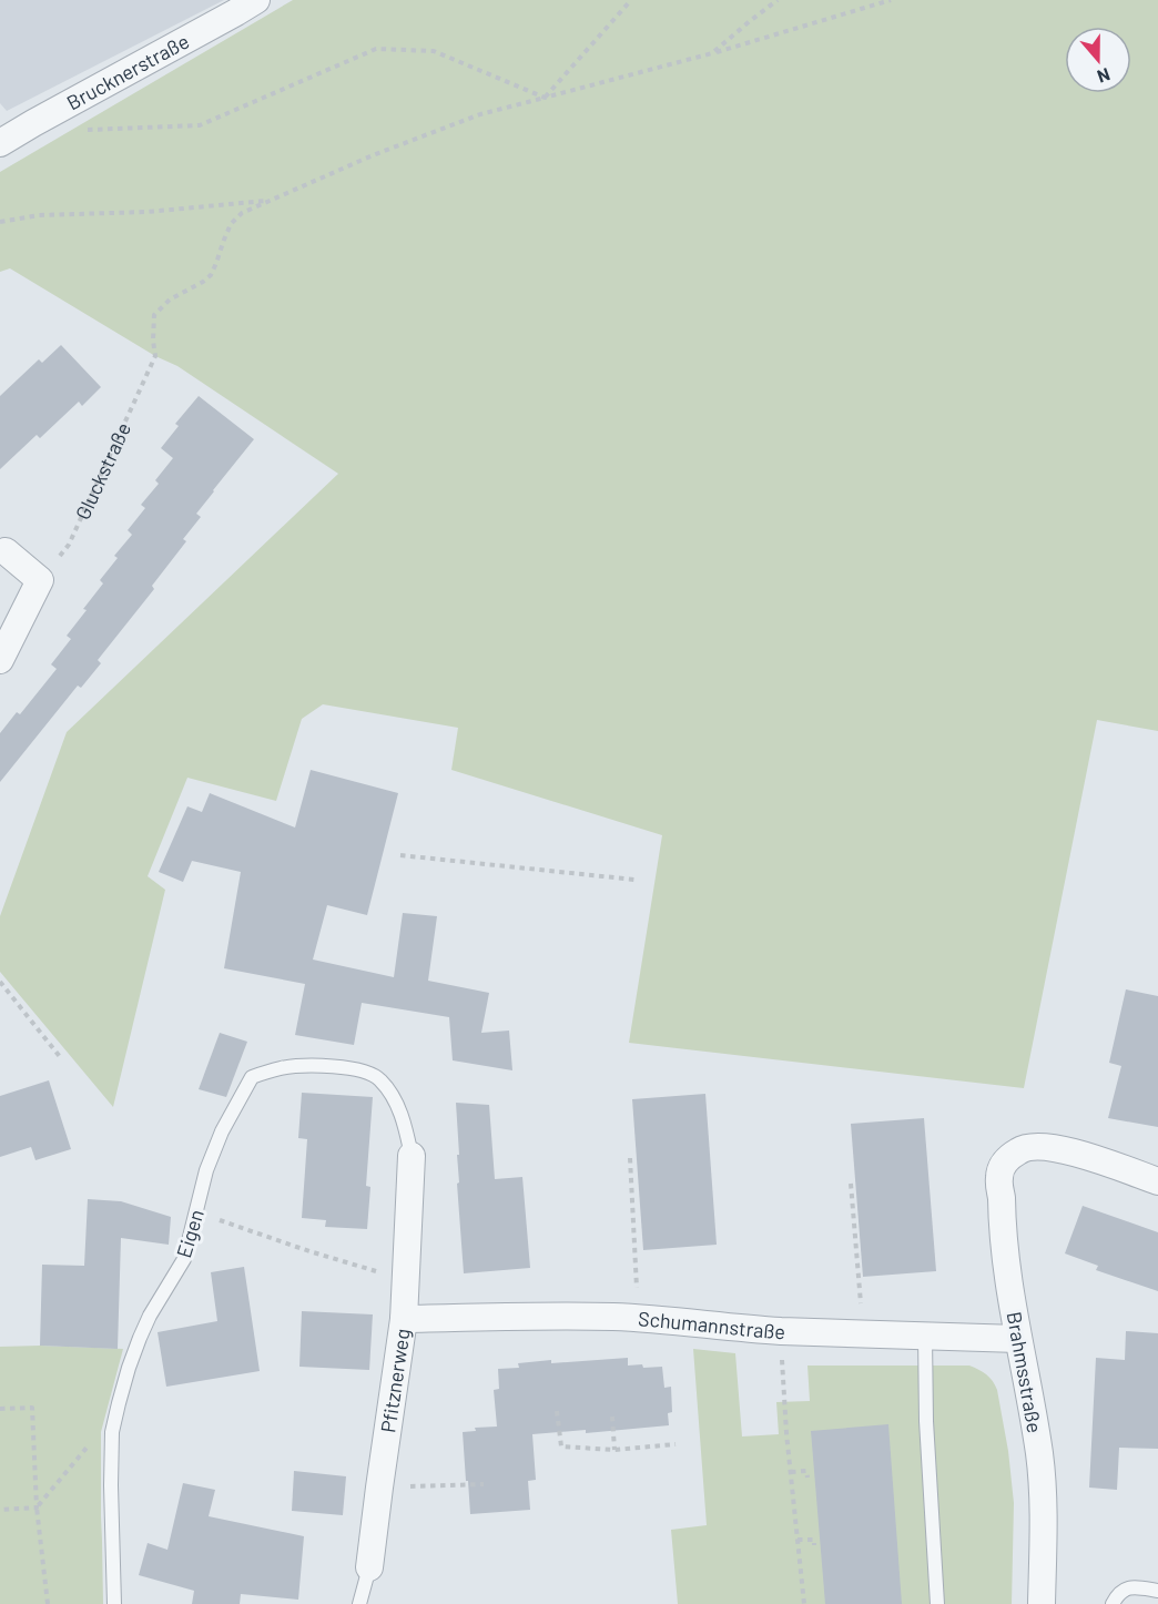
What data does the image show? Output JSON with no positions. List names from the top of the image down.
{
  "streets": {
    "street": [
      "Brucknerstraße",
      "Schumannstraße",
      "Brahmsstraße",
      "Pfitznerweg"
    ],
    "lane": ["Eigen"],
    "path": ["Gluckstraße"]
  },
  "crossings": [
    ["Eigen", "Pfitznerweg"],
    ["Schumannstraße", "Brahmsstraße"],
    ["Schumannstraße", "Pfitznerweg"]
  ],
  "north": "bottom"
}
